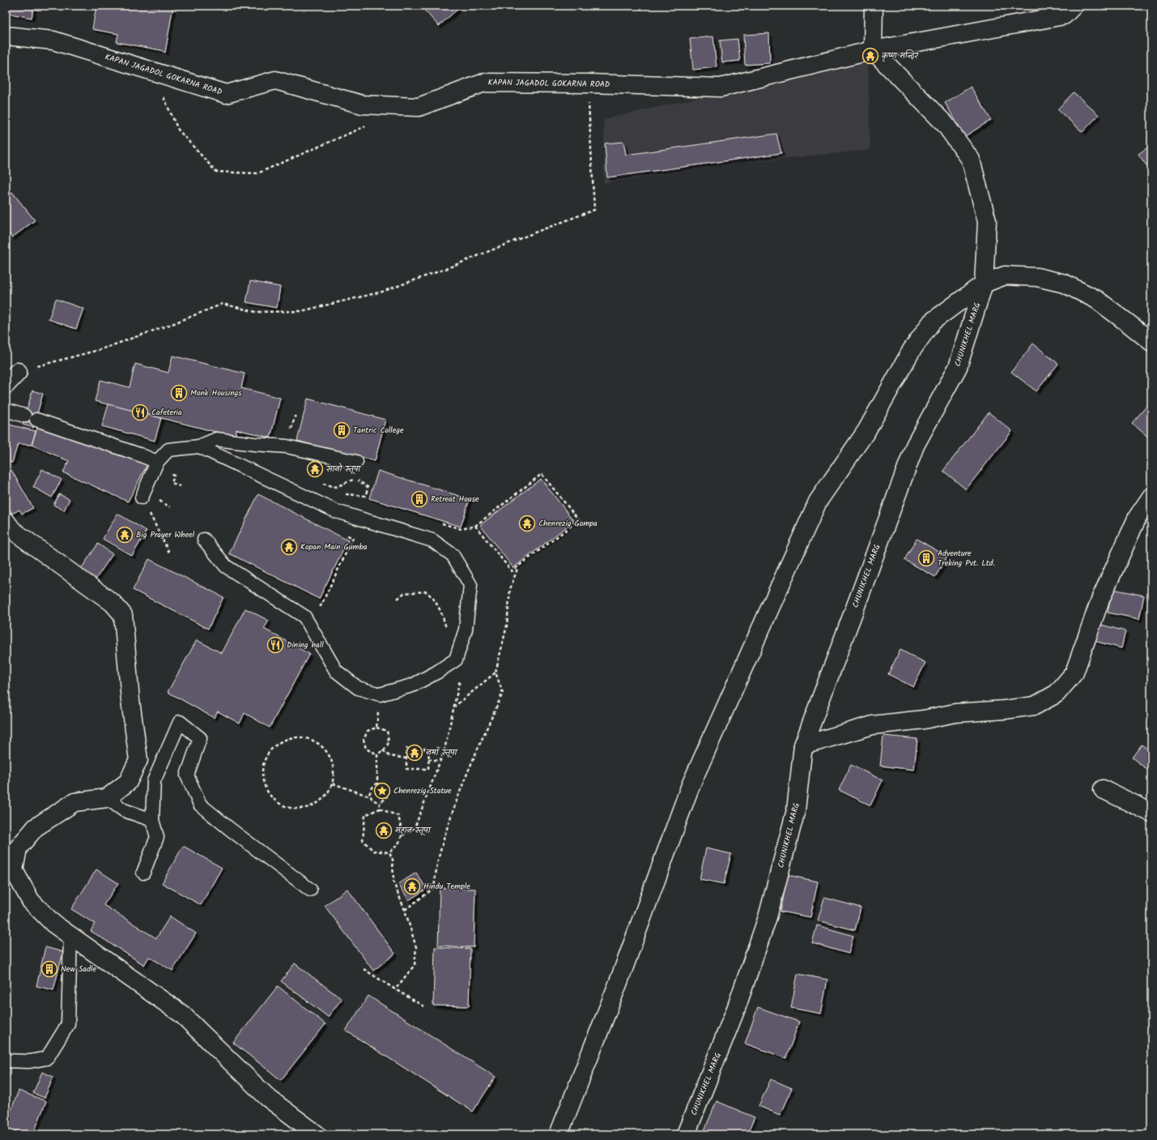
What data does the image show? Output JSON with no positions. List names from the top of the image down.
{
  "streets": {
    "street": ["KAPAN JAGADOL GOKARNA ROAD", "CHUNIKHEL MARG"]
  },
  "crossings": [
    ["KAPAN JAGADOL GOKARNA ROAD", "CHUNIKHEL MARG"]
  ],
  "places": {
    "temple": [
      "कृष्ण मन्दिर",
      "सानो स्तूपा",
      "Chenrezig Gompa",
      "Big Prayer Wheel",
      "Kopan Main Gumba",
      "नयाँ स्तूपा",
      "महान स्तूपा",
      "Hindu Temple"
    ],
    "building": [
      "Monk Housings",
      "Tantric College",
      "Retreat House",
      "Adventure Treking Pvt. Ltd.",
      "New Sadle"
    ],
    "restaurant": ["Cafeteria", "Dining hall"],
    "place": ["Chenrezig Statue"]
  }
}
